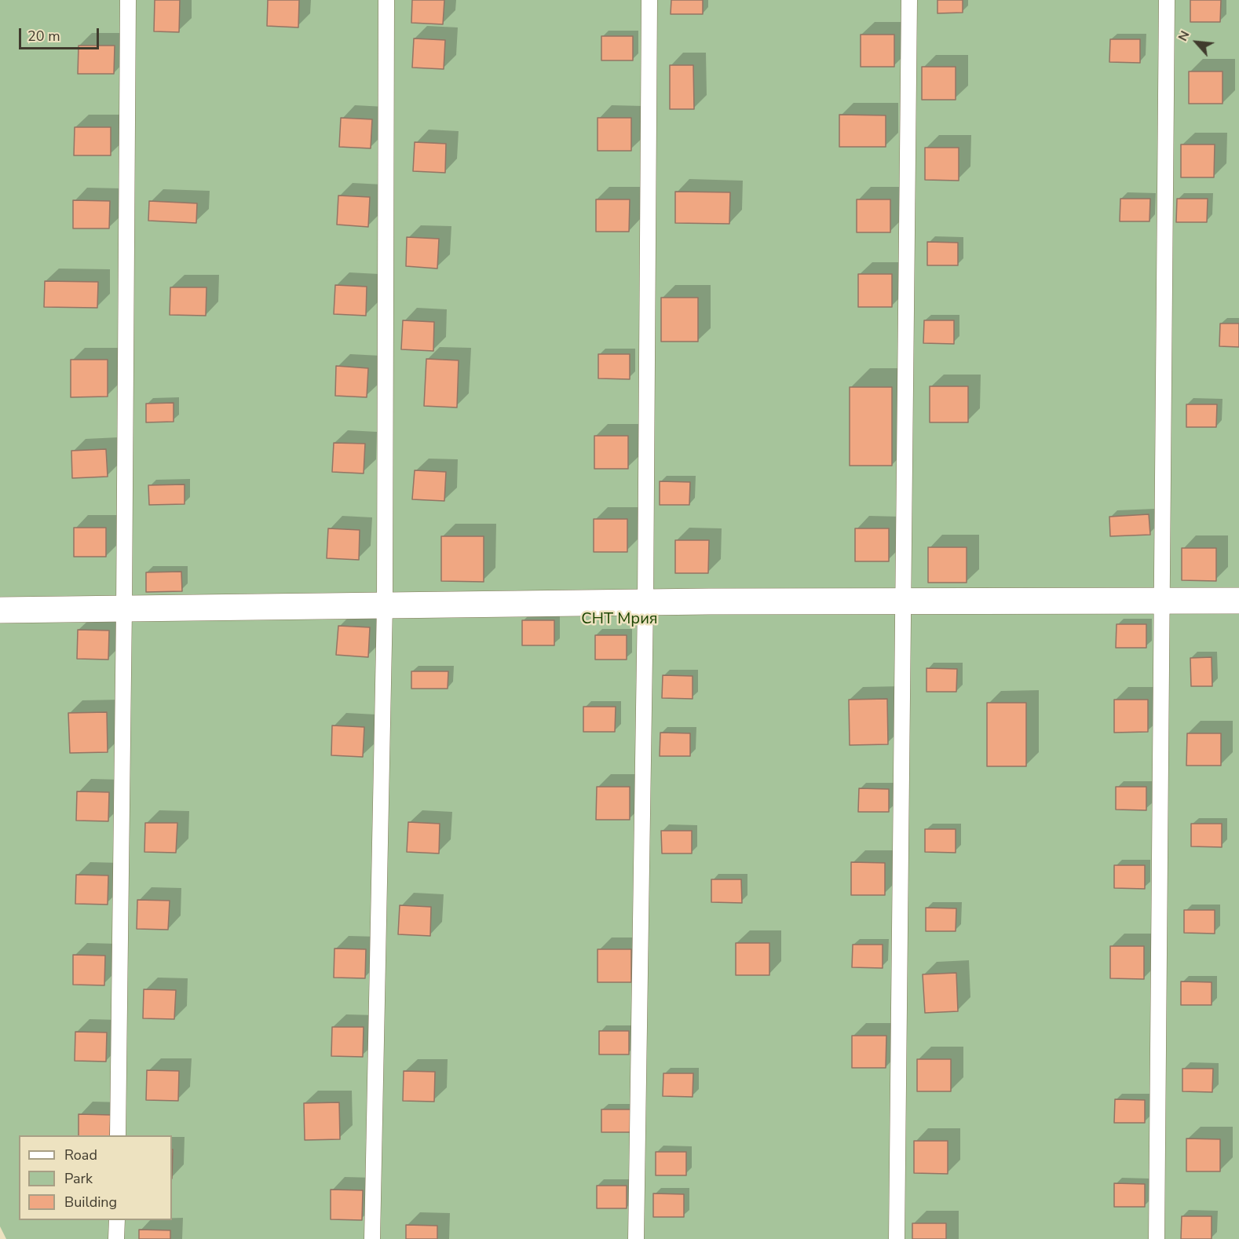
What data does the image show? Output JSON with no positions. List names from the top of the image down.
{
  "parks": ["СНТ Мрия"],
  "legend": ["Road", "Park", "Building"],
  "scale_bar": "20 m",
  "north": "top left"
}
